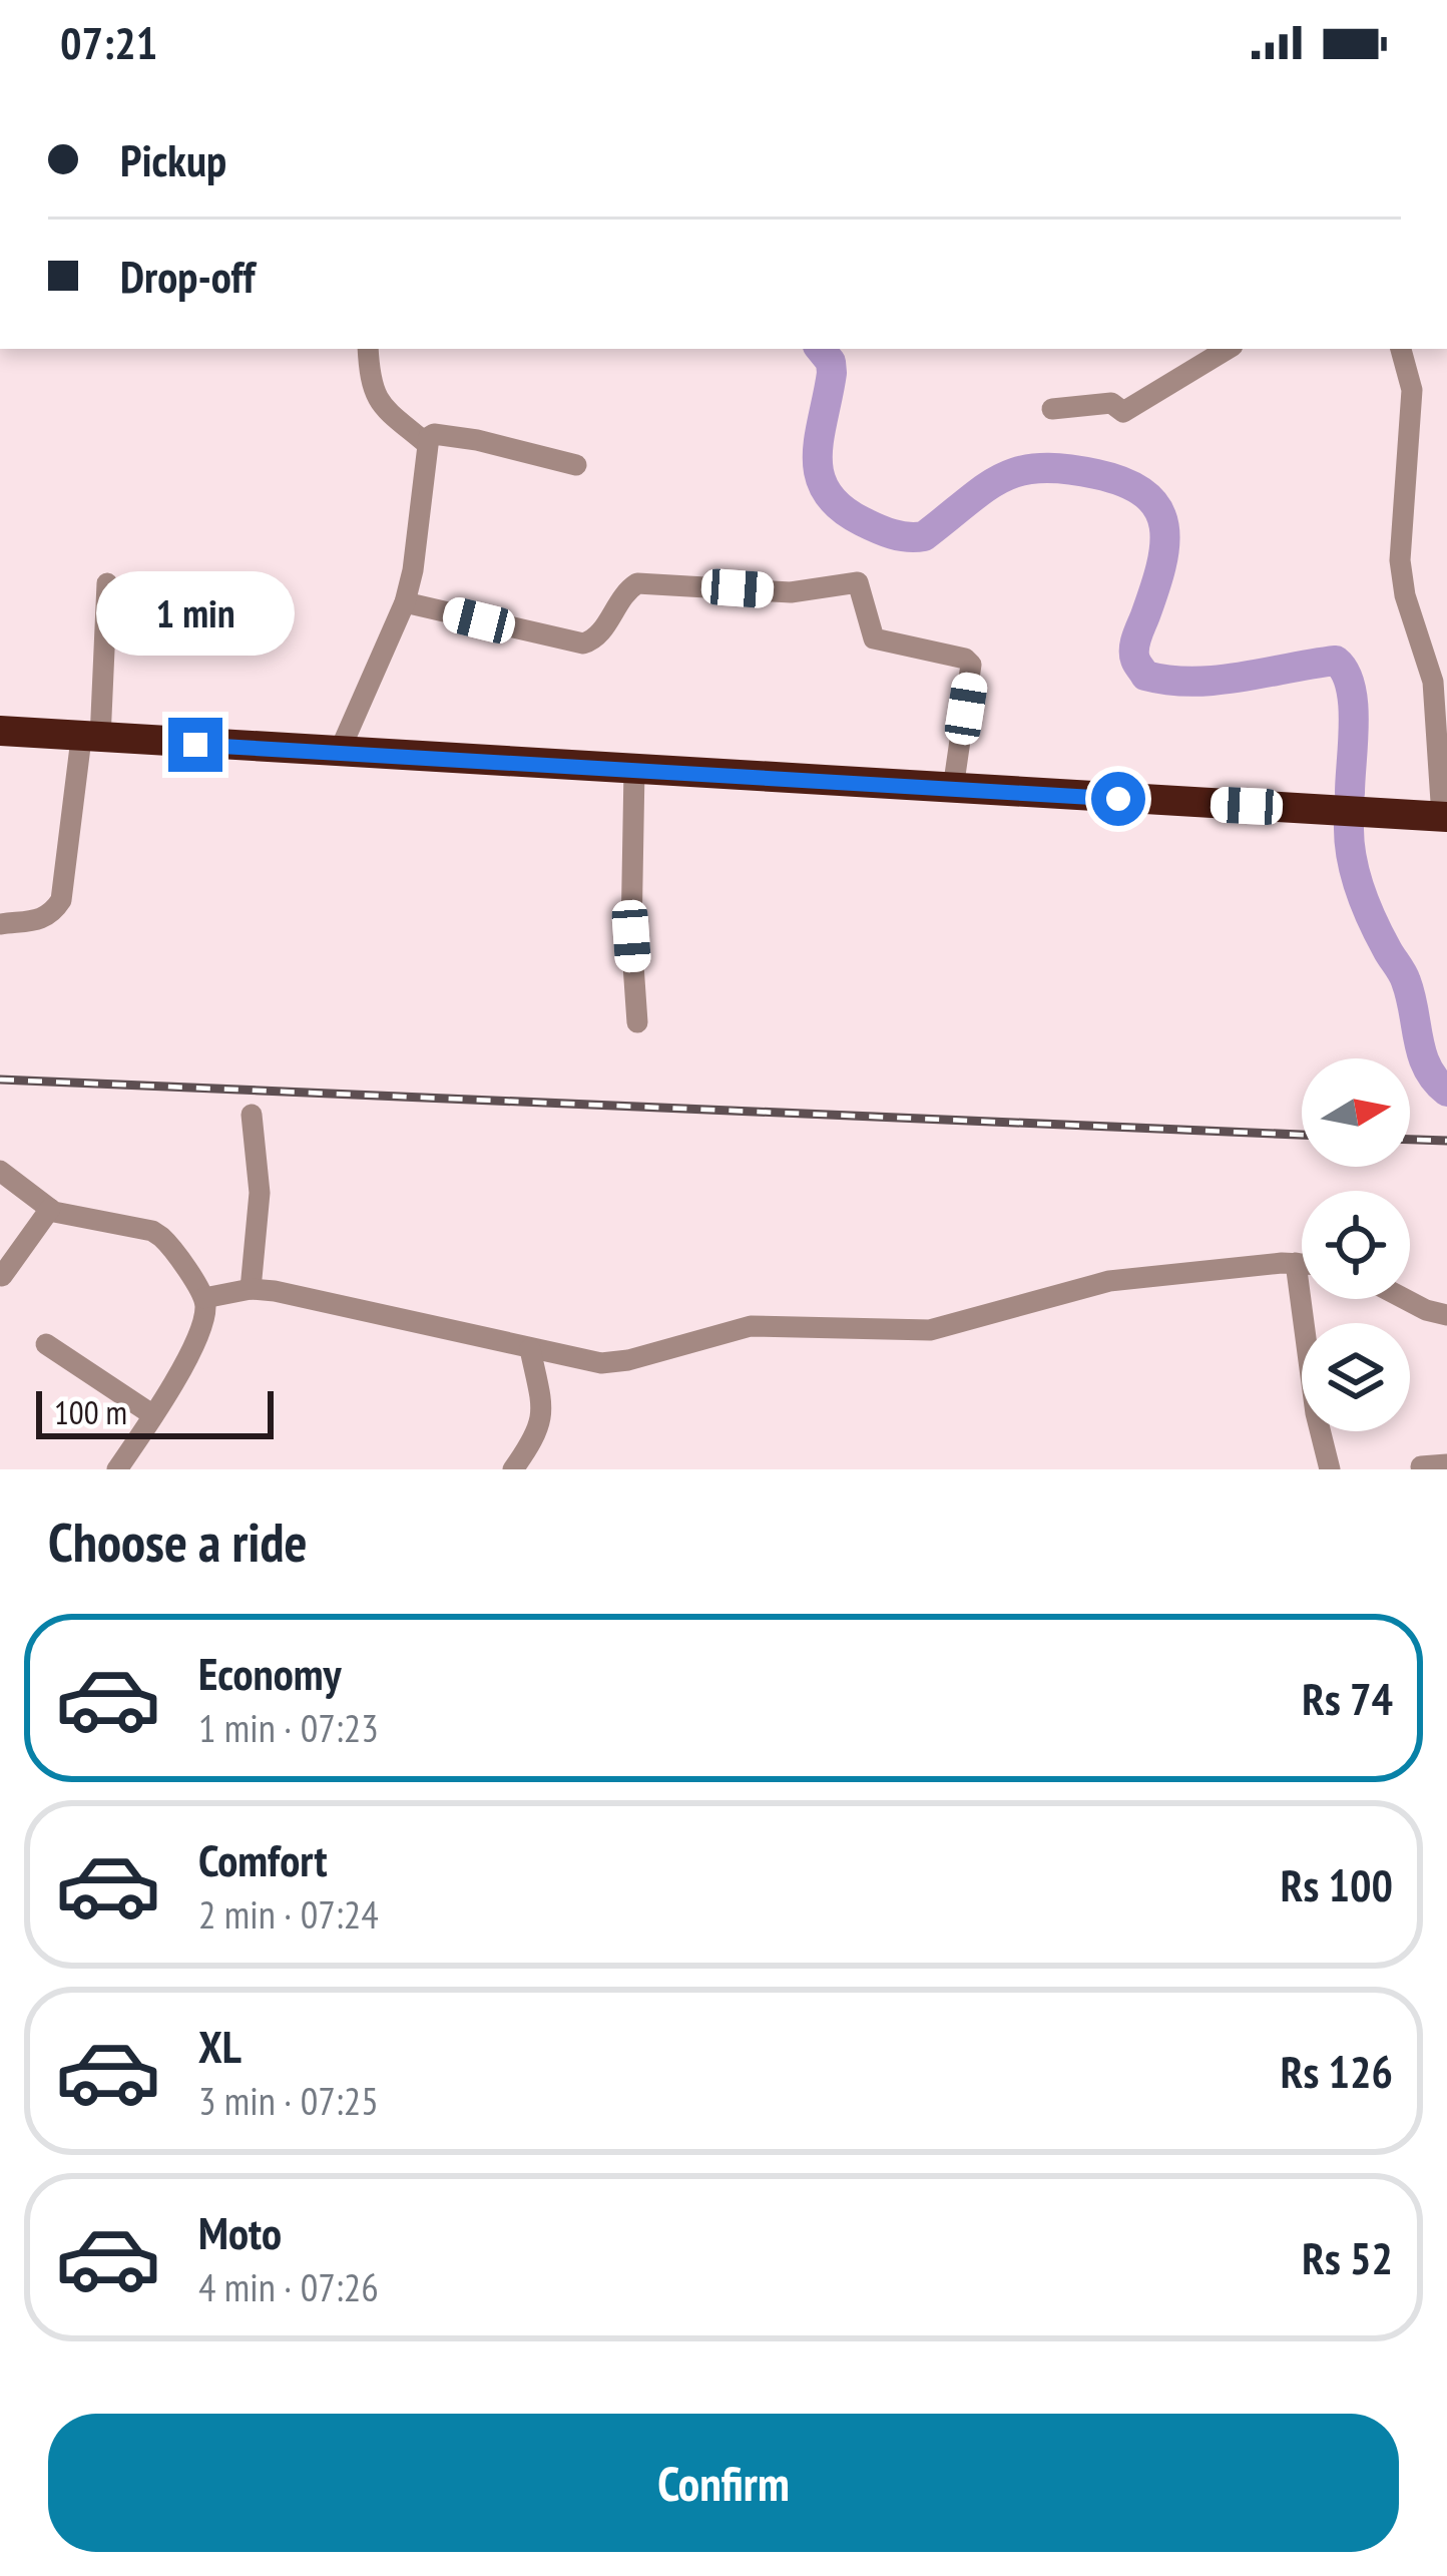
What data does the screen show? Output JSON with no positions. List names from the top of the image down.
{
  "scale_bar": "100 m",
  "north": "right",
  "page": {
    "status": "07:21",
    "banner": ["Pickup", "Drop-off"],
    "bubble": "1 min",
    "scale": "100 m",
    "heading": "Choose a ride",
    "list": [
      {
        "name": "Economy",
        "note": "1 min · 07:23",
        "value": "Rs 74"
      },
      {
        "name": "Comfort",
        "note": "2 min · 07:24",
        "value": "Rs 100"
      },
      {
        "name": "XL",
        "note": "3 min · 07:25",
        "value": "Rs 126"
      },
      {
        "name": "Moto",
        "note": "4 min · 07:26",
        "value": "Rs 52"
      }
    ],
    "buttons": "Confirm"
  }
}
